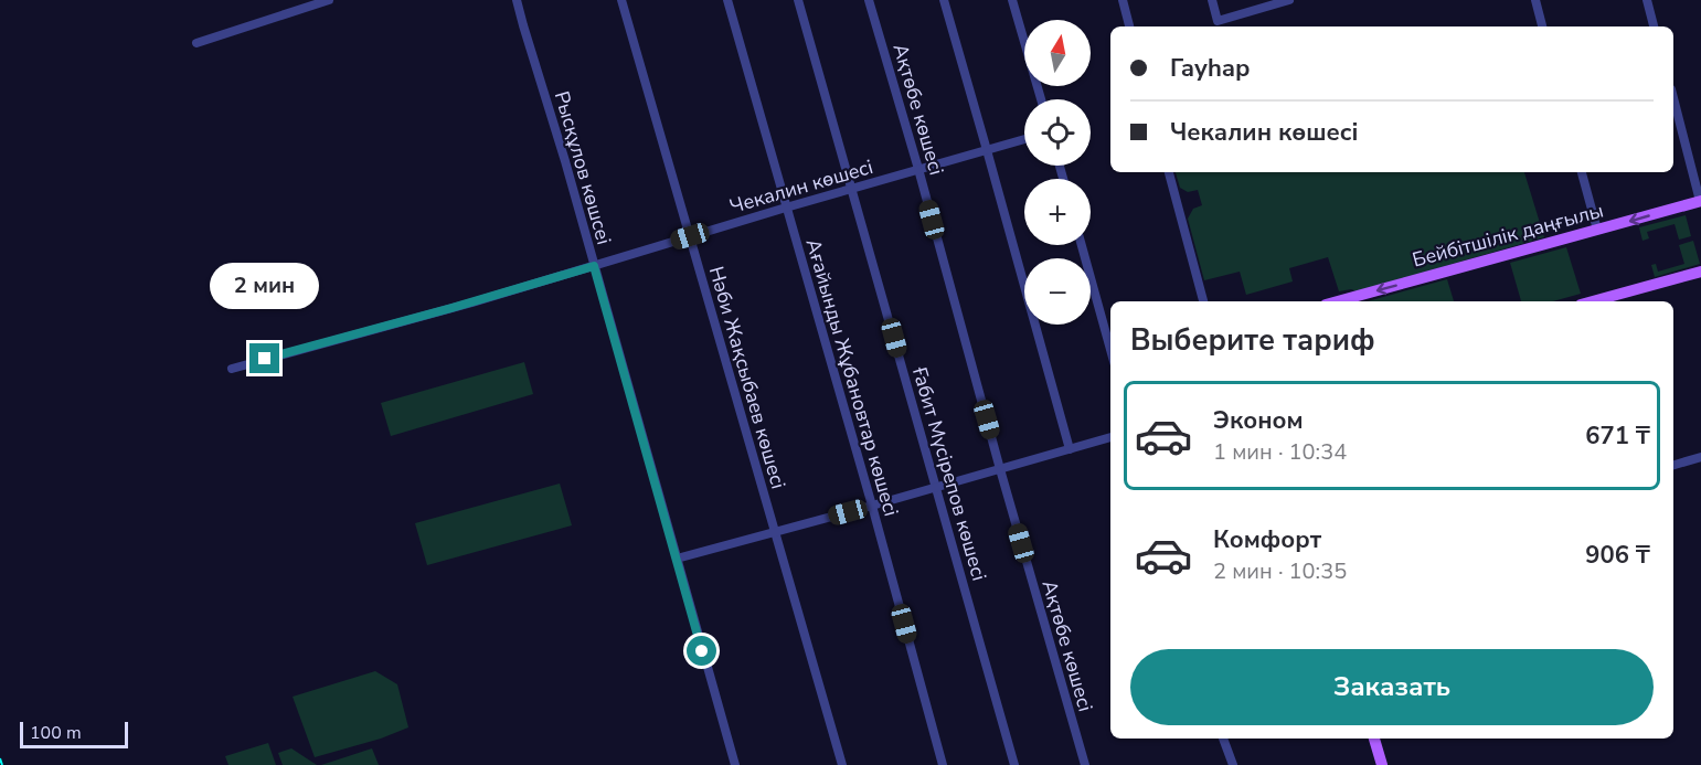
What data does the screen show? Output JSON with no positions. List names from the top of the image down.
{
  "streets": {
    "main road": ["Бейбітшілік даңғылы"],
    "street": [
      "Ақтөбе көшесі",
      "Рысқұлов көшсеі",
      "Чекалин көшесі",
      "Нәби Жақсыбаев көшесі",
      "Ағайынды Жұбановтар көшесі",
      "Ғабит Мүсірепов көшесі"
    ]
  },
  "crossings": [
    ["Ақтөбе көшесі", "Чекалин көшесі"],
    ["Рысқұлов көшсеі", "Чекалин көшесі"],
    ["Чекалин көшесі", "Нәби Жақсыбаев көшесі"],
    ["Чекалин көшесі", "Ағайынды Жұбановтар көшесі"],
    ["Чекалин көшесі", "Ғабит Мүсірепов көшесі"]
  ],
  "one_way": ["Бейбітшілік даңғылы"],
  "scale_bar": "100 m",
  "north": "top",
  "page": {
    "map_buttons": ["+", "−"],
    "banner": ["Гауhар", "Чекалин көшесі"],
    "bubble": "2 мин",
    "heading": "Выберите тариф",
    "list": [
      {
        "name": "Эконом",
        "note": "1 мин · 10:34",
        "value": "671 ₸"
      },
      {
        "name": "Комфорт",
        "note": "2 мин · 10:35",
        "value": "906 ₸"
      }
    ],
    "buttons": "Заказать",
    "scale": "100 m"
  }
}
